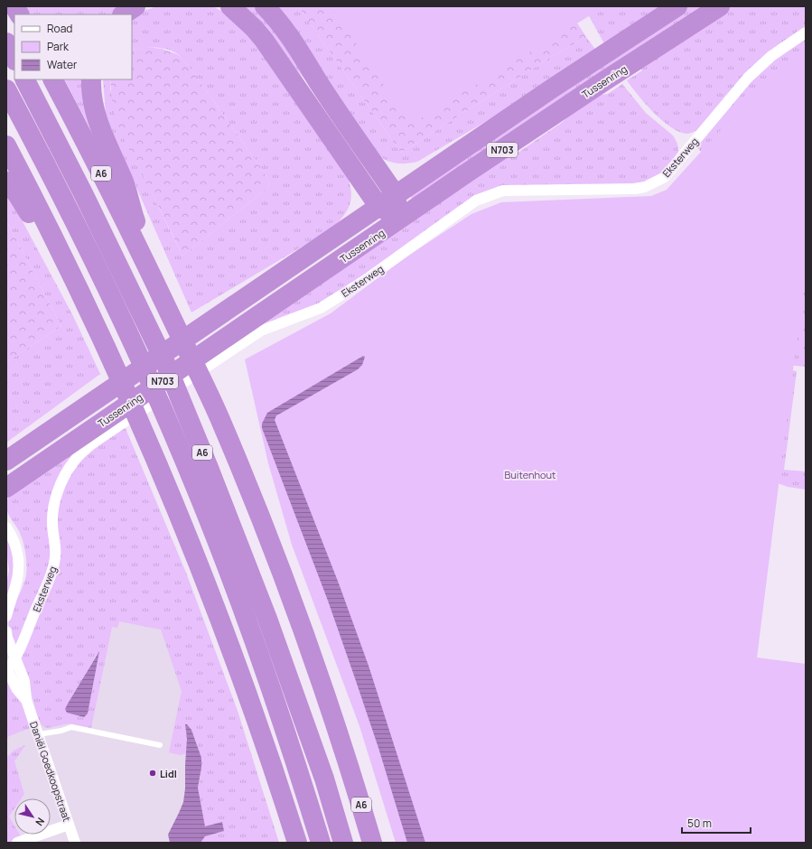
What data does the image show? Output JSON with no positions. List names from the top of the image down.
{
  "streets": {
    "highway": ["Tussenring", "N703", "A6"],
    "street": ["Eksterweg", "Daniël Goedkoopstraat"]
  },
  "crossings": [
    ["Tussenring", "Eksterweg"],
    ["Eksterweg", "Daniël Goedkoopstraat"]
  ],
  "parks": ["Buitenhout"],
  "places": ["Lidl"],
  "legend": ["Road", "Park", "Water"],
  "scale_bar": "50 m",
  "north": "bottom right"
}
